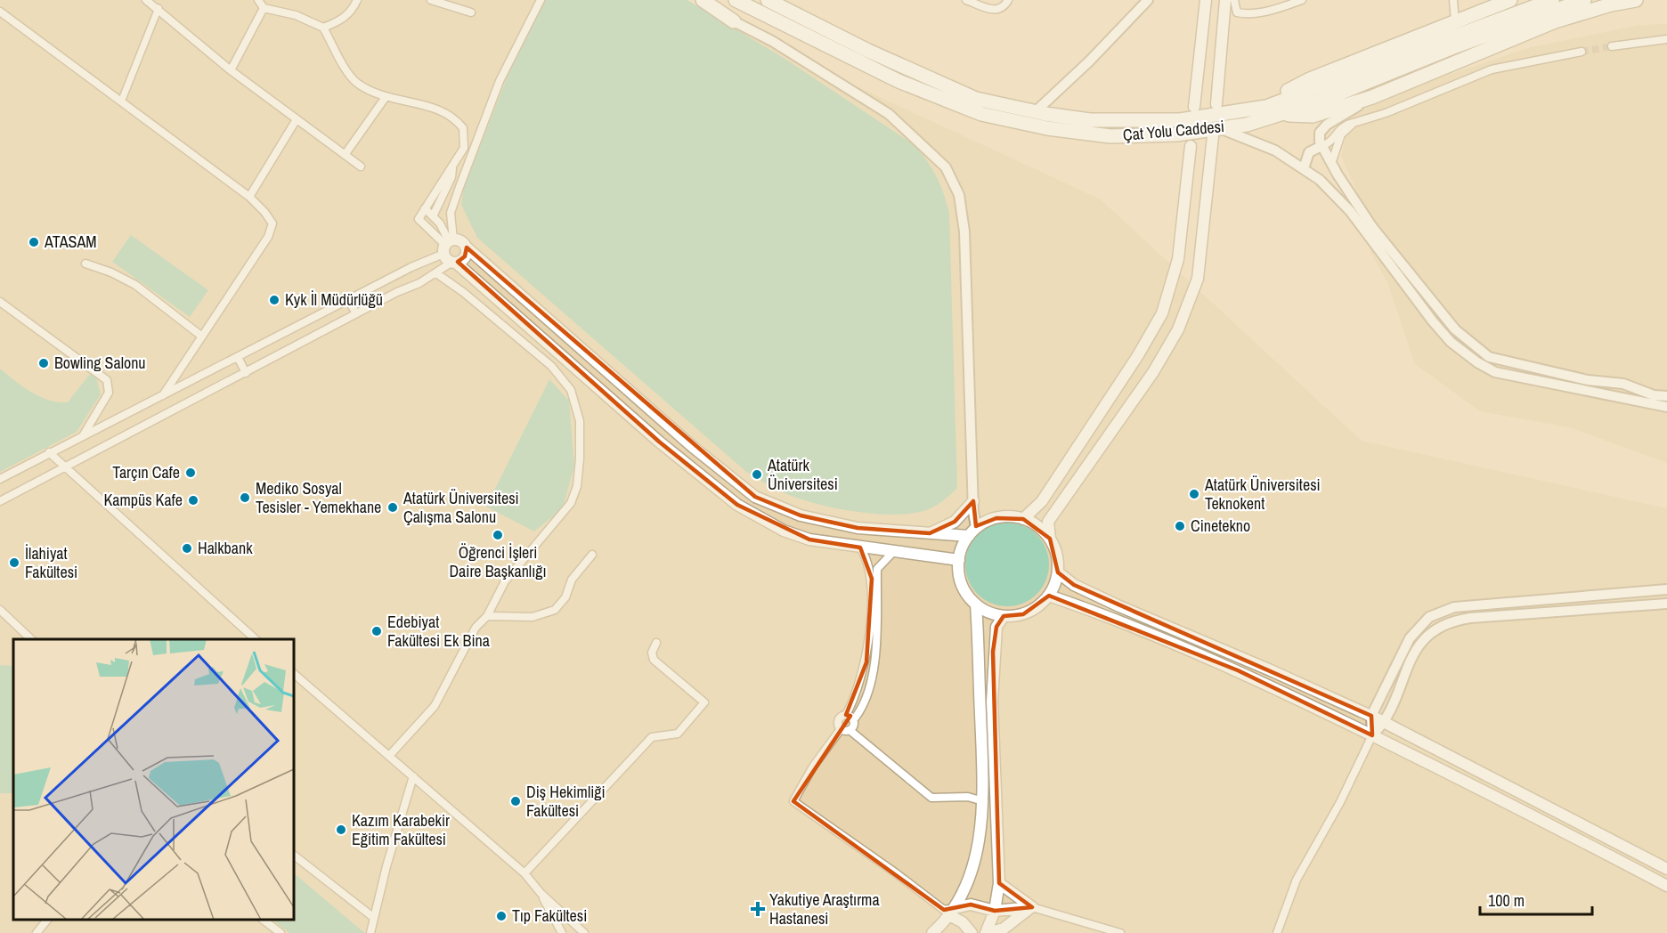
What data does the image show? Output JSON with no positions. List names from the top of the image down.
{
  "streets": {
    "highway": ["Çat Yolu Caddesi"]
  },
  "places": {
    "other": [
      "ATASAM",
      "Kyk İl Müdürlüğü",
      "Bowling Salonu",
      "Tarçın Cafe",
      "Atatürk Üniversitesi",
      "Atatürk Üniversitesi Teknokent",
      "Mediko Sosyal Tesisler - Yemekhane",
      "Kampüs Kafe",
      "Atatürk Üniversitesi Çalışma Salonu",
      "Cinetekno",
      "Öğrenci İşleri Daire Başkanlığı",
      "Halkbank",
      "İlahiyat Fakültesi",
      "Edebiyat Fakültesi Ek Bina",
      "Diş Hekimliği Fakültesi",
      "Kazım Karabekir Eğitim Fakültesi",
      "Tıp Fakültesi"
    ],
    "health": ["Yakutiye Araştırma Hastanesi"]
  },
  "scale_bar": "100 m"
}
